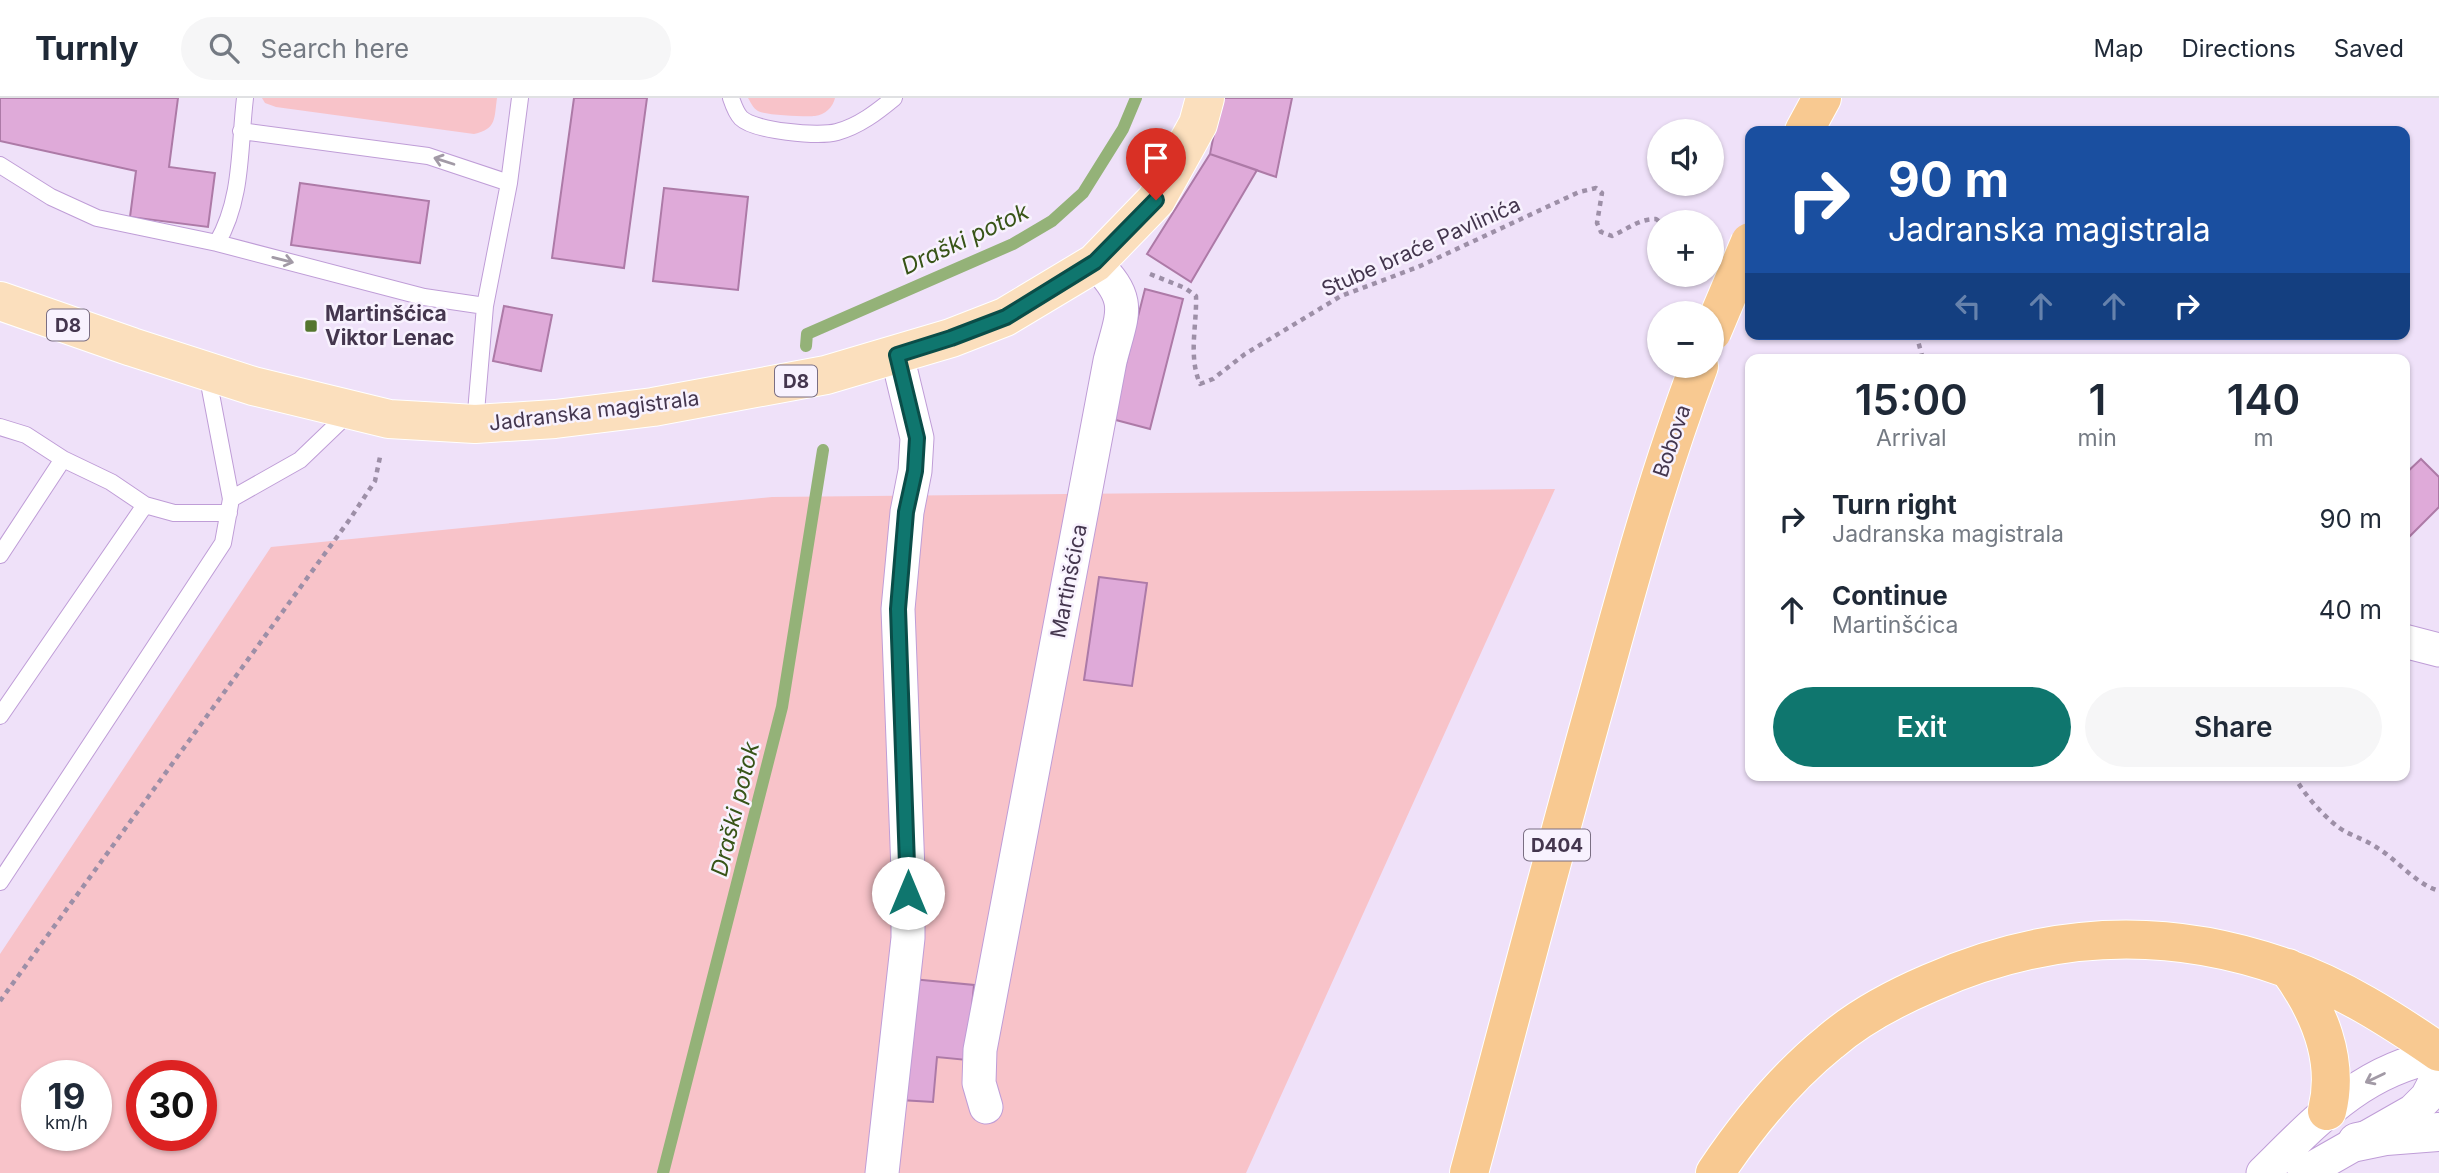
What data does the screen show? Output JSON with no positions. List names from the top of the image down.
{
  "streets": {
    "highway": ["Bobova", "D404"],
    "main road": ["D8", "Jadranska magistrala"],
    "street": ["Martinšćica"],
    "path": ["Stube braće Pavlinića"]
  },
  "crossings": [
    ["D8", "Jadranska magistrala"],
    ["D8", "Martinšćica"],
    ["Jadranska magistrala", "Martinšćica"]
  ],
  "water": ["Draški potok"],
  "places": {
    "transit": ["Martinšćica Viktor Lenac"]
  },
  "page": {
    "header": "Turnly",
    "search": "Search here",
    "nav": ["Map", "Directions", "Saved"],
    "map_buttons": ["+", "−"],
    "turn": ["90 m", "Jadranska magistrala"],
    "eta": [
      "15:00",
      "Arrival",
      "1",
      "min",
      "140",
      "m"
    ],
    "list": [
      {
        "name": "Turn right",
        "note": "Jadranska magistrala",
        "value": "90 m"
      },
      {
        "name": "Continue",
        "note": "Martinšćica",
        "value": "40 m"
      }
    ],
    "buttons": ["Exit", "Share"],
    "speed": "19 km/h",
    "limit": "30"
  }
}
